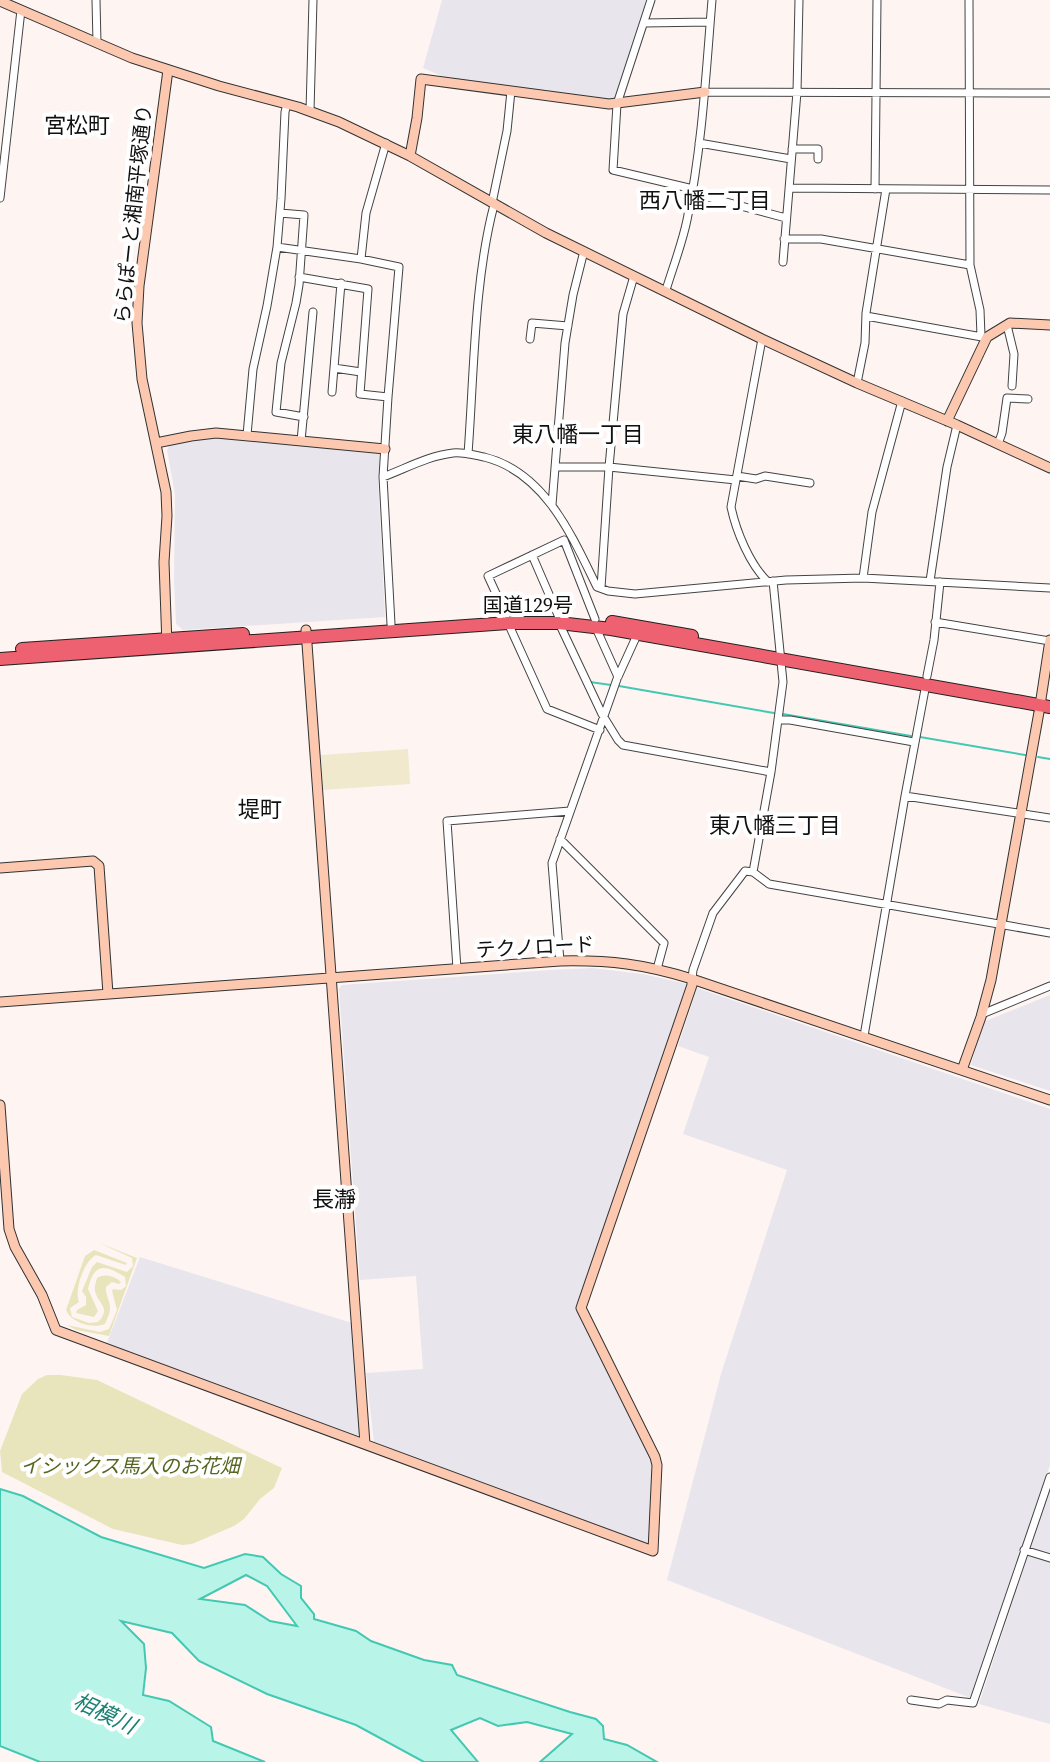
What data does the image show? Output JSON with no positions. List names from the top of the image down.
{
  "streets": {
    "highway": ["国道129号"],
    "street": ["ららぽーと湘南平塚通り", "テクノロード"]
  },
  "crossings": [
    ["ららぽーと湘南平塚通り", "国道129号"]
  ],
  "districts": [
    "宮松町",
    "西八幡二丁目",
    "東八幡一丁目",
    "堤町",
    "東八幡三丁目",
    "長瀞"
  ],
  "water": ["相模川"],
  "parks": ["イシックス馬入のお花畑"]
}
